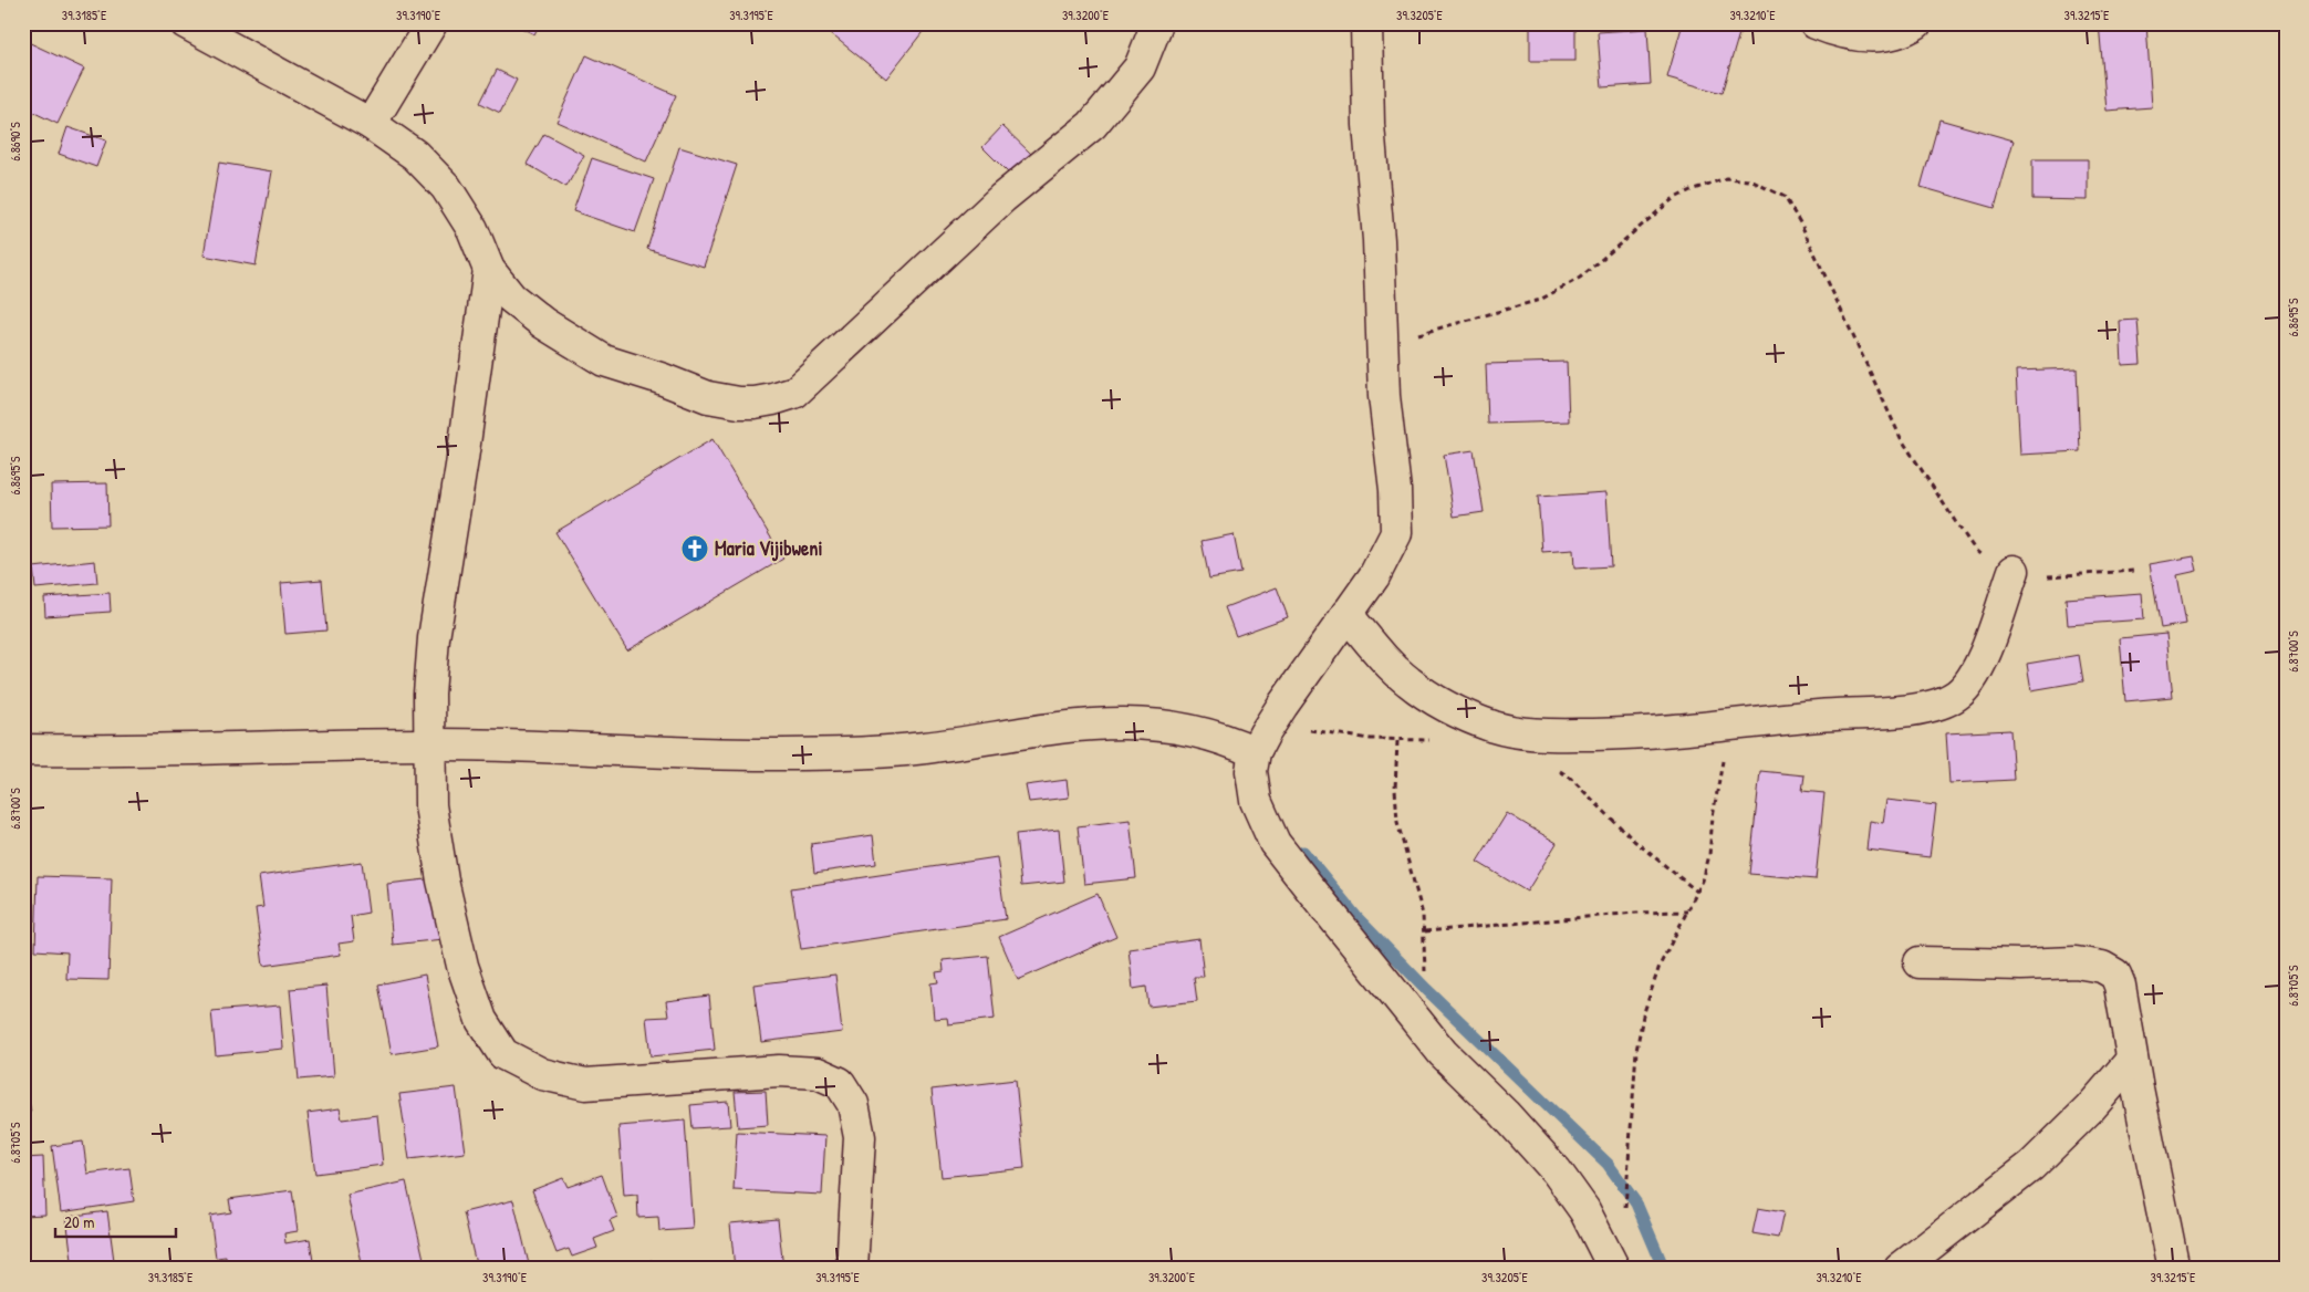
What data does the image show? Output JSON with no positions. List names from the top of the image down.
{
  "places": {
    "church": ["Maria Vijibweni"]
  },
  "scale_bar": "20 m",
  "coordinates": [
    "39.3185°E",
    "39.3190°E",
    "39.3195°E",
    "39.3200°E",
    "39.3205°E",
    "39.3210°E",
    "39.3215°E",
    "6.8690°S",
    "6.8695°S",
    "6.8700°S",
    "6.8705°S"
  ]
}
